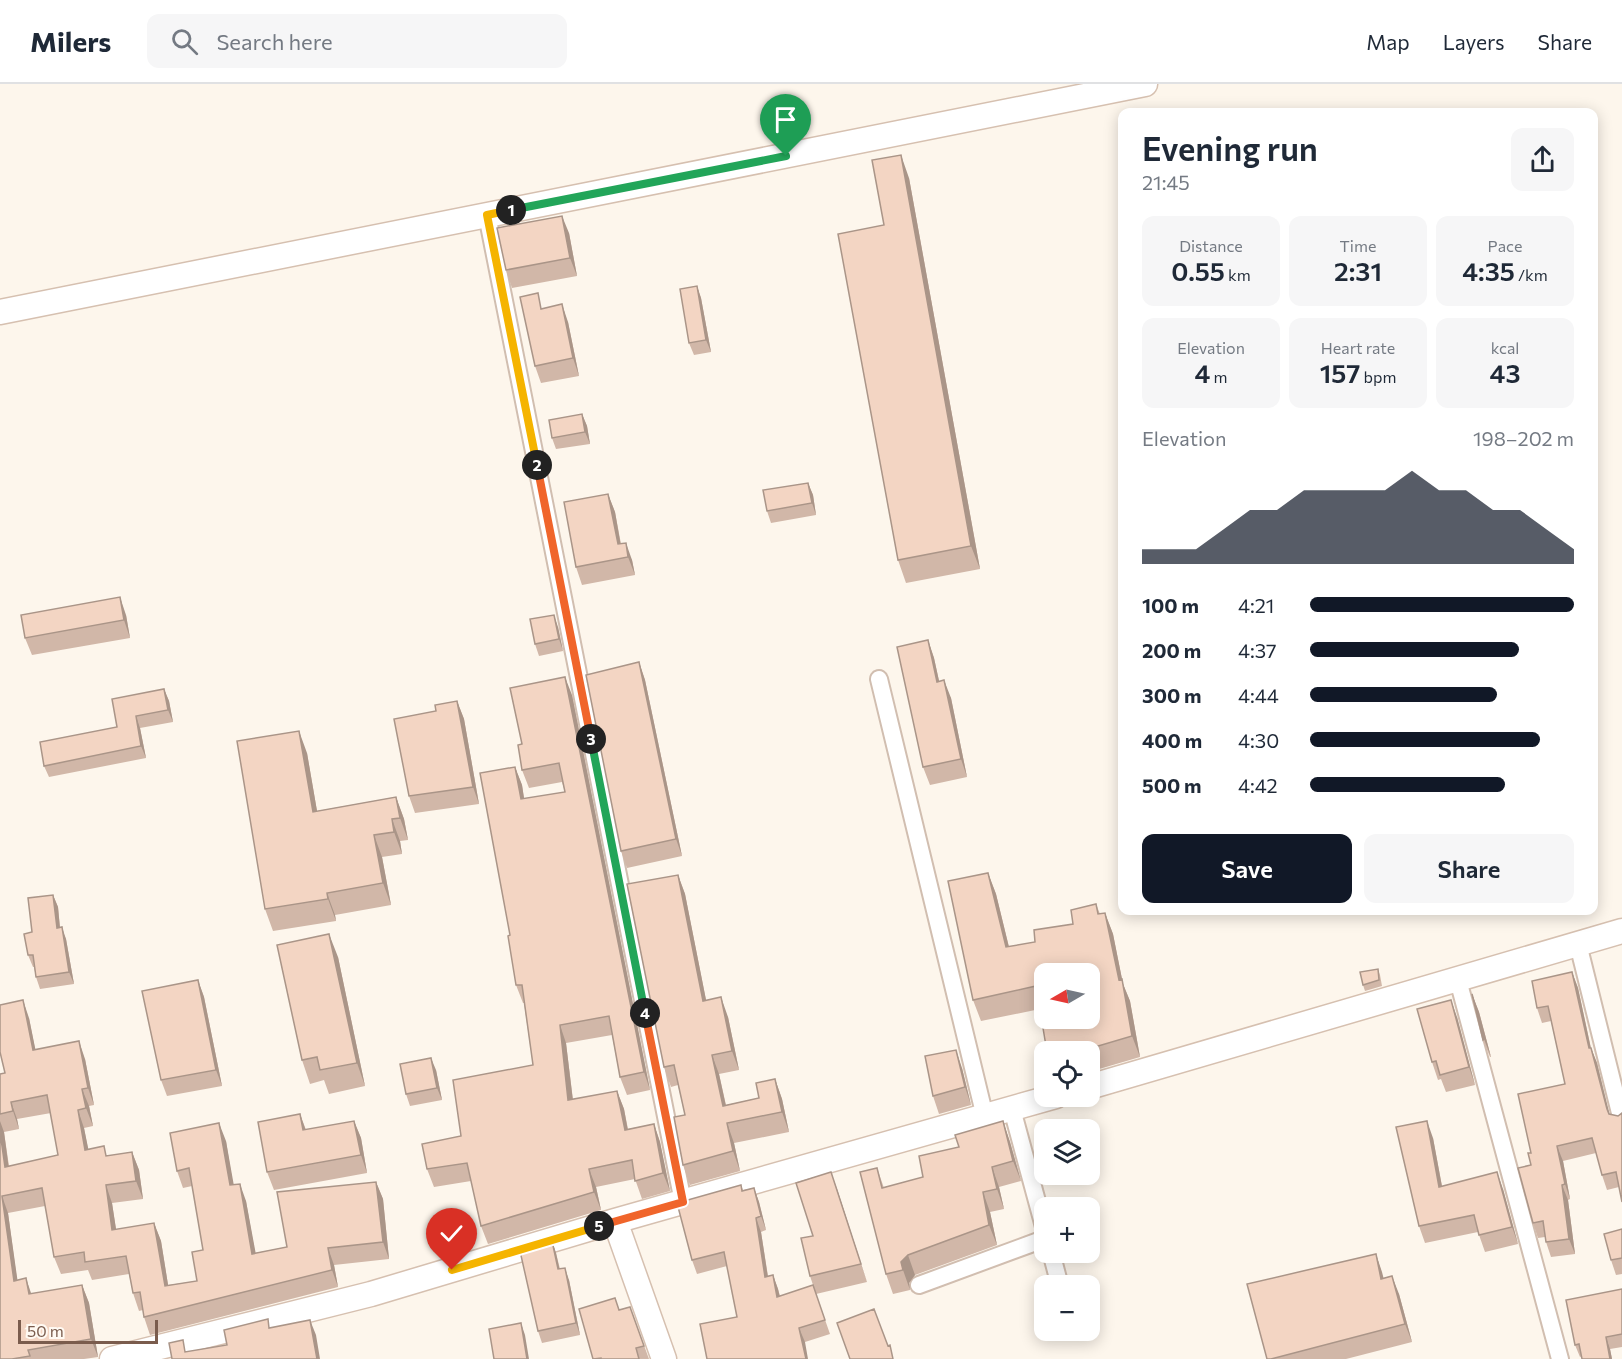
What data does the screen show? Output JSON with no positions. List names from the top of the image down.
{
  "scale_bar": "50 m",
  "north": "left",
  "page": {
    "header": "Milers",
    "search": "Search here",
    "nav": ["Map", "Layers", "Share"],
    "heading": ["Evening run", "21:45"],
    "pins": [
      "1",
      "2",
      "3",
      "4",
      "5"
    ],
    "stats": [
      ["Distance", "0.55 km"],
      ["Time", "2:31"],
      ["Pace", "4:35 /km"],
      ["Elevation", "4 m"],
      ["Heart rate", "157 bpm"],
      ["kcal", "43"]
    ],
    "chart": ["Elevation", "198–202 m"],
    "list": [
      {
        "name": "100 m",
        "note": "4:21"
      },
      {
        "name": "200 m",
        "note": "4:37"
      },
      {
        "name": "300 m",
        "note": "4:44"
      },
      {
        "name": "400 m",
        "note": "4:30"
      },
      {
        "name": "500 m",
        "note": "4:42"
      }
    ],
    "buttons": ["Save", "Share"],
    "map_buttons": ["+", "−"],
    "scale": "50 m"
  }
}
